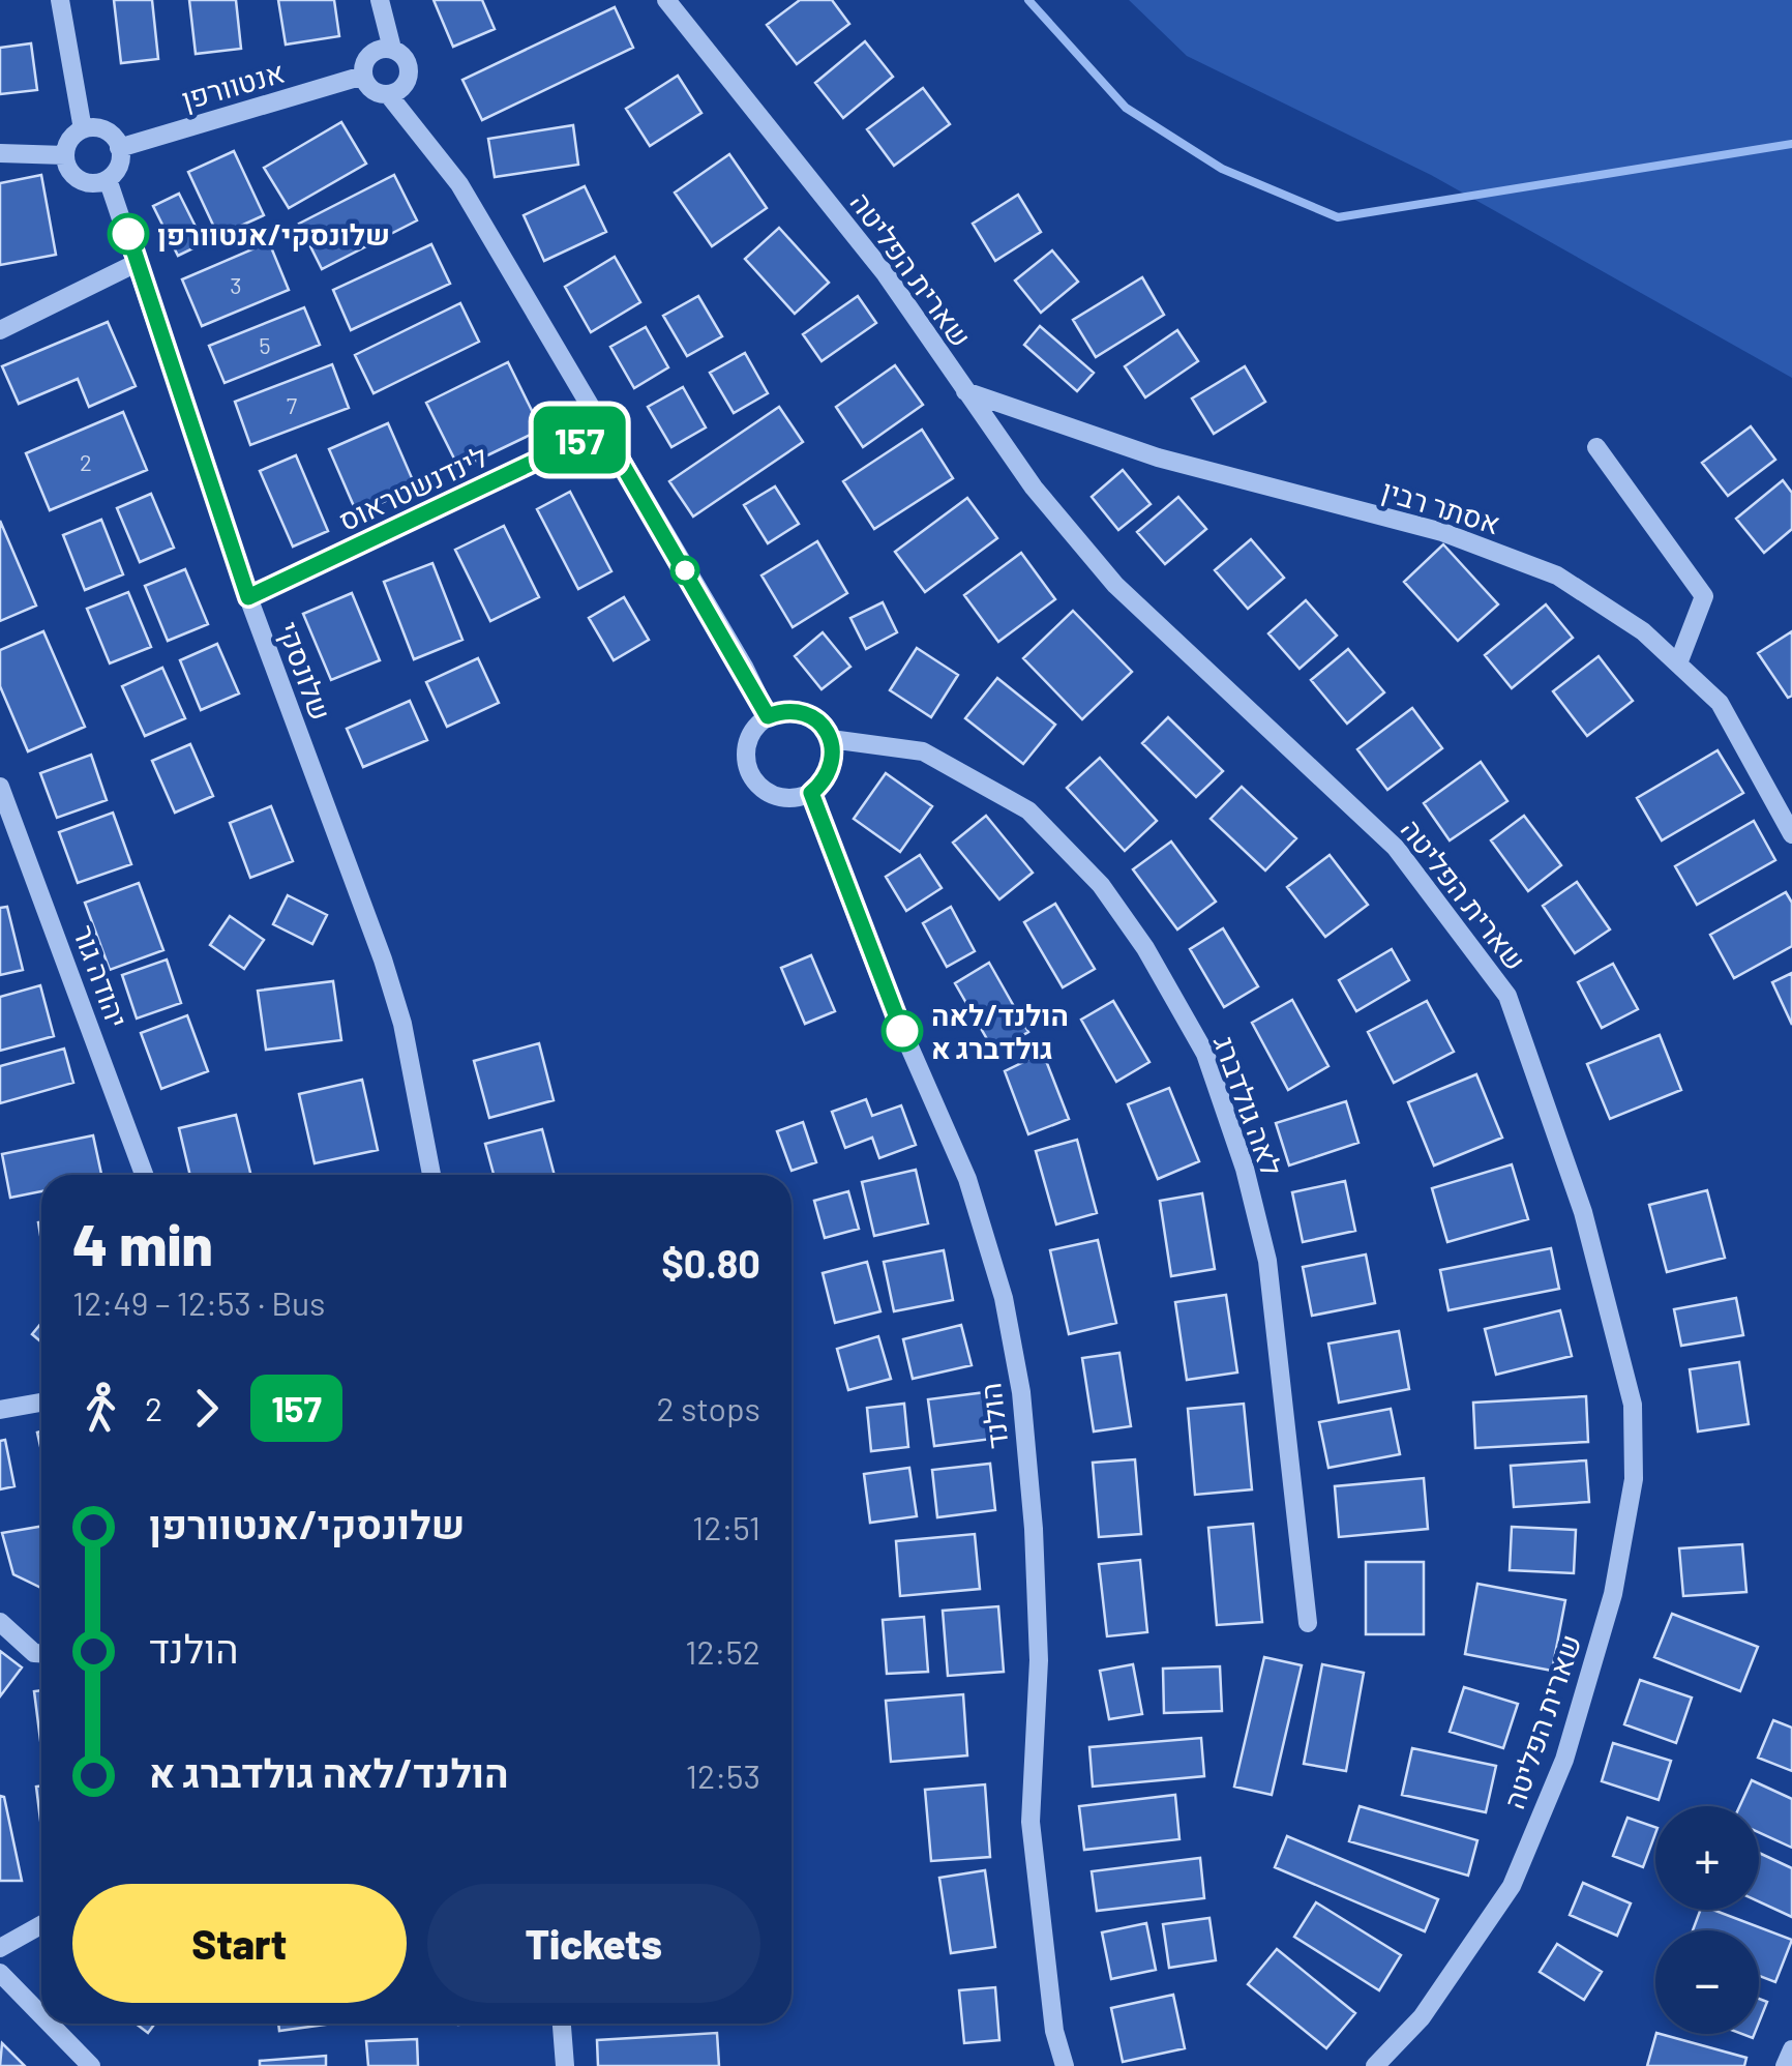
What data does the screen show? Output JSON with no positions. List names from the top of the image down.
{
  "streets": {
    "street": [
      "אנטוורפן",
      "שארית הפליטה",
      "לינדנשטראוס",
      "אסתר רבין",
      "שלונסקי",
      "יהודה גור",
      "לאה גולדברג",
      "הולנד"
    ]
  },
  "crossings": [
    ["אנטוורפן", "שלונסקי"],
    ["שארית הפליטה", "אסתר רבין"],
    ["לינדנשטראוס", "שלונסקי"],
    ["לאה גולדברג", "הולנד"]
  ],
  "places": ["שלונסקי/אנטוורפן", "הולנד/לאה גולדברג א"],
  "lines": ["bus line 157"],
  "house_numbers": [
    "3",
    "5",
    "7",
    "2"
  ],
  "page": {
    "on_map": "157",
    "heading": ["4 min", "12:49 – 12:53 · Bus", "$0.80"],
    "legs": ["2", "157", "2 stops"],
    "list": [
      {
        "name": "שלונסקי/אנטוורפן",
        "value": "12:51"
      },
      {
        "name": "הולנד",
        "value": "12:52"
      },
      {
        "name": "הולנד/לאה גולדברג א",
        "value": "12:53"
      }
    ],
    "map_buttons": ["+", "−"],
    "buttons": ["Start", "Tickets"]
  }
}
